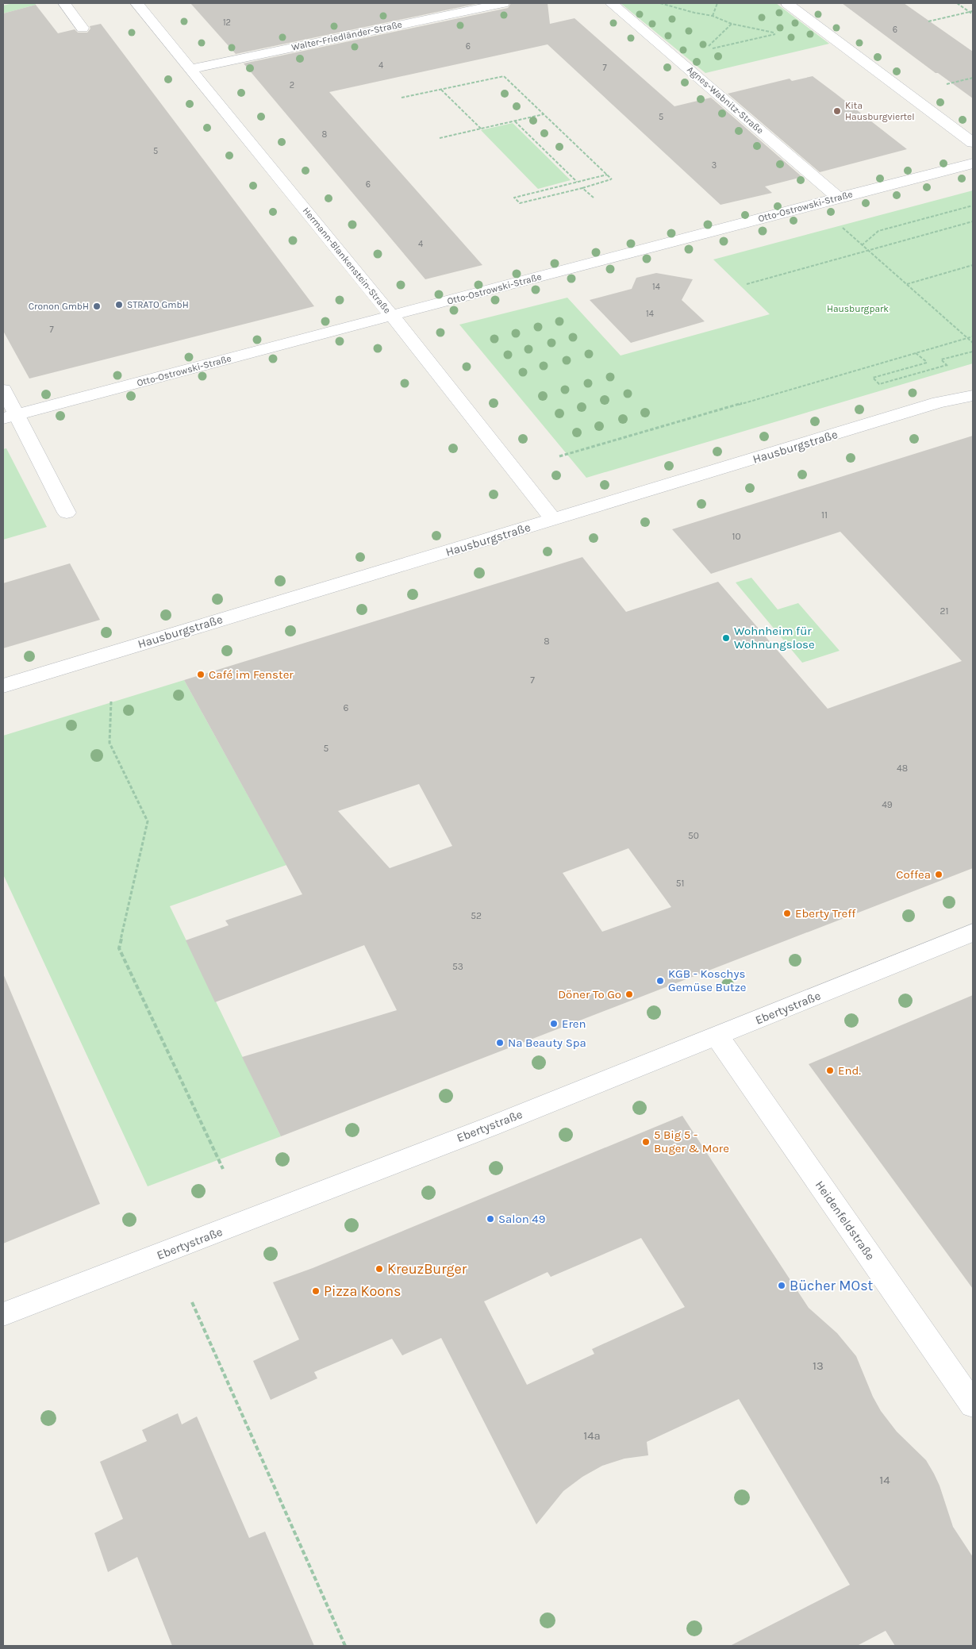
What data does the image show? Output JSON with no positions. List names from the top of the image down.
{
  "streets": {
    "street": [
      "Walter-Friedländer-Straße",
      "Agnes-Wabnitz-Straße",
      "Otto-Ostrowski-Straße",
      "Hermann-Blankenstein-Straße",
      "Hausburgstraße",
      "Ebertystraße",
      "Heidenfeldstraße"
    ]
  },
  "crossings": [
    ["Walter-Friedländer-Straße", "Hermann-Blankenstein-Straße"],
    ["Agnes-Wabnitz-Straße", "Otto-Ostrowski-Straße"],
    ["Otto-Ostrowski-Straße", "Hermann-Blankenstein-Straße"],
    ["Hermann-Blankenstein-Straße", "Hausburgstraße"],
    ["Ebertystraße", "Heidenfeldstraße"]
  ],
  "parks": ["Hausburgpark"],
  "places": [
    "Kita Hausburgviertel",
    "STRATO GmbH",
    "Cronon GmbH",
    "Wohnheim für Wohnungslose",
    "Café im Fenster",
    "Coffea",
    "Eberty Treff",
    "KGB - Koschys Gemüse Butze",
    "Döner To Go",
    "Eren",
    "Na Beauty Spa",
    "End.",
    "5 Big 5 - Buger & More",
    "Salon 49",
    "KreuzBurger",
    "Bücher MOst",
    "Pizza Koons"
  ],
  "house_numbers": [
    "12",
    "6",
    "6",
    "4",
    "7",
    "2",
    "5",
    "8",
    "5",
    "3",
    "6",
    "4",
    "14",
    "14",
    "7",
    "11",
    "10",
    "21",
    "8",
    "7",
    "6",
    "5",
    "48",
    "49",
    "50",
    "51",
    "52",
    "53",
    "13",
    "14a",
    "14"
  ]
}
